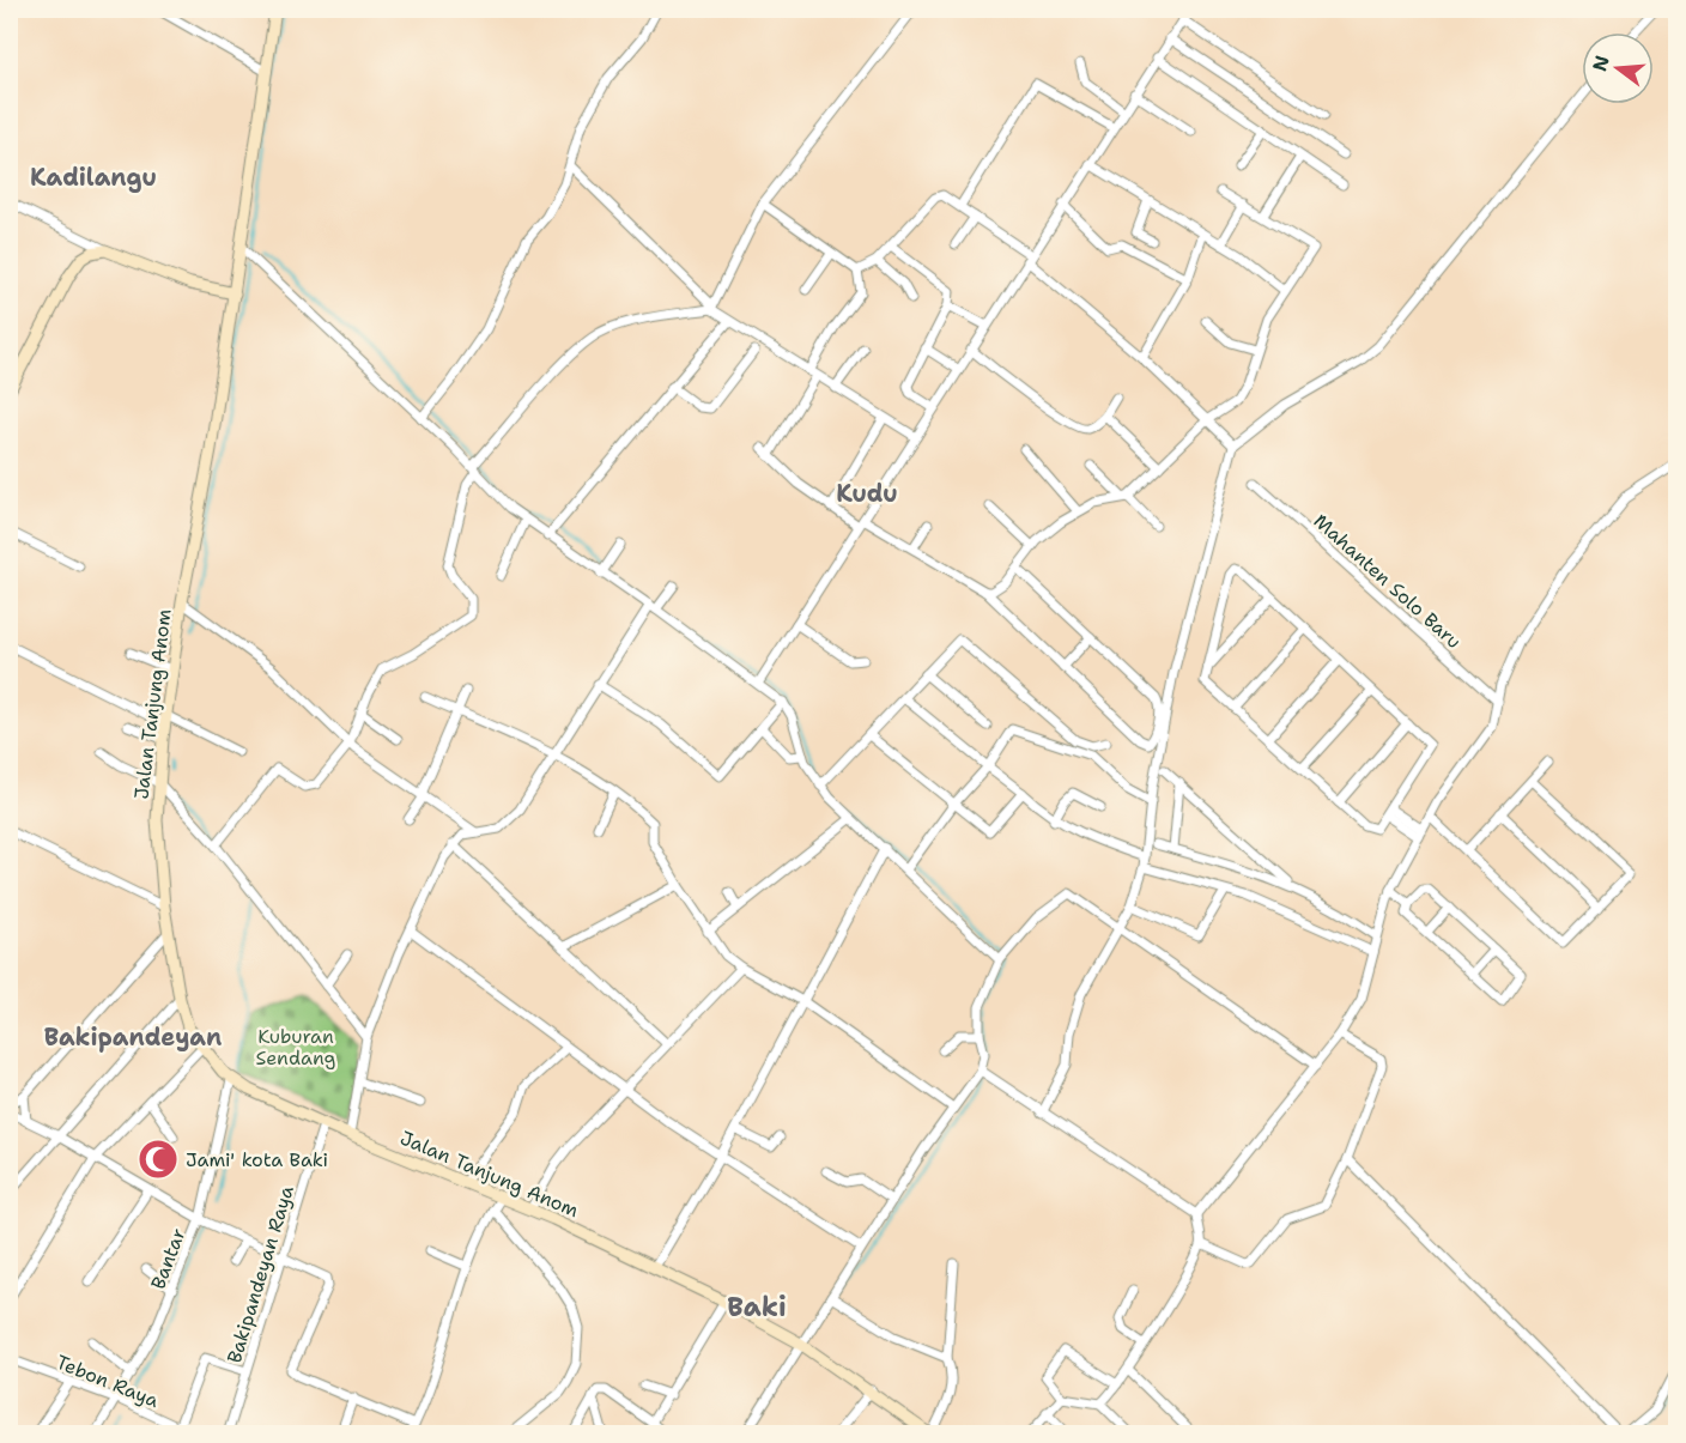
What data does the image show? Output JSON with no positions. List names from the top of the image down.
{
  "streets": {
    "main road": ["Jalan Tanjung Anom"],
    "street": [
      "Mahanten Solo Baru",
      "Bantar",
      "Bakipandeyan Raya",
      "Tebon Raya"
    ]
  },
  "crossings": [
    ["Jalan Tanjung Anom", "Bantar"],
    ["Jalan Tanjung Anom", "Bakipandeyan Raya"],
    ["Bantar", "Tebon Raya"]
  ],
  "districts": [
    "Kadilangu",
    "Kudu",
    "Bakipandeyan",
    "Baki"
  ],
  "parks": ["Kuburan Sendang"],
  "places": {
    "mosque": ["Jami' kota Baki"]
  },
  "north": "left"
}
